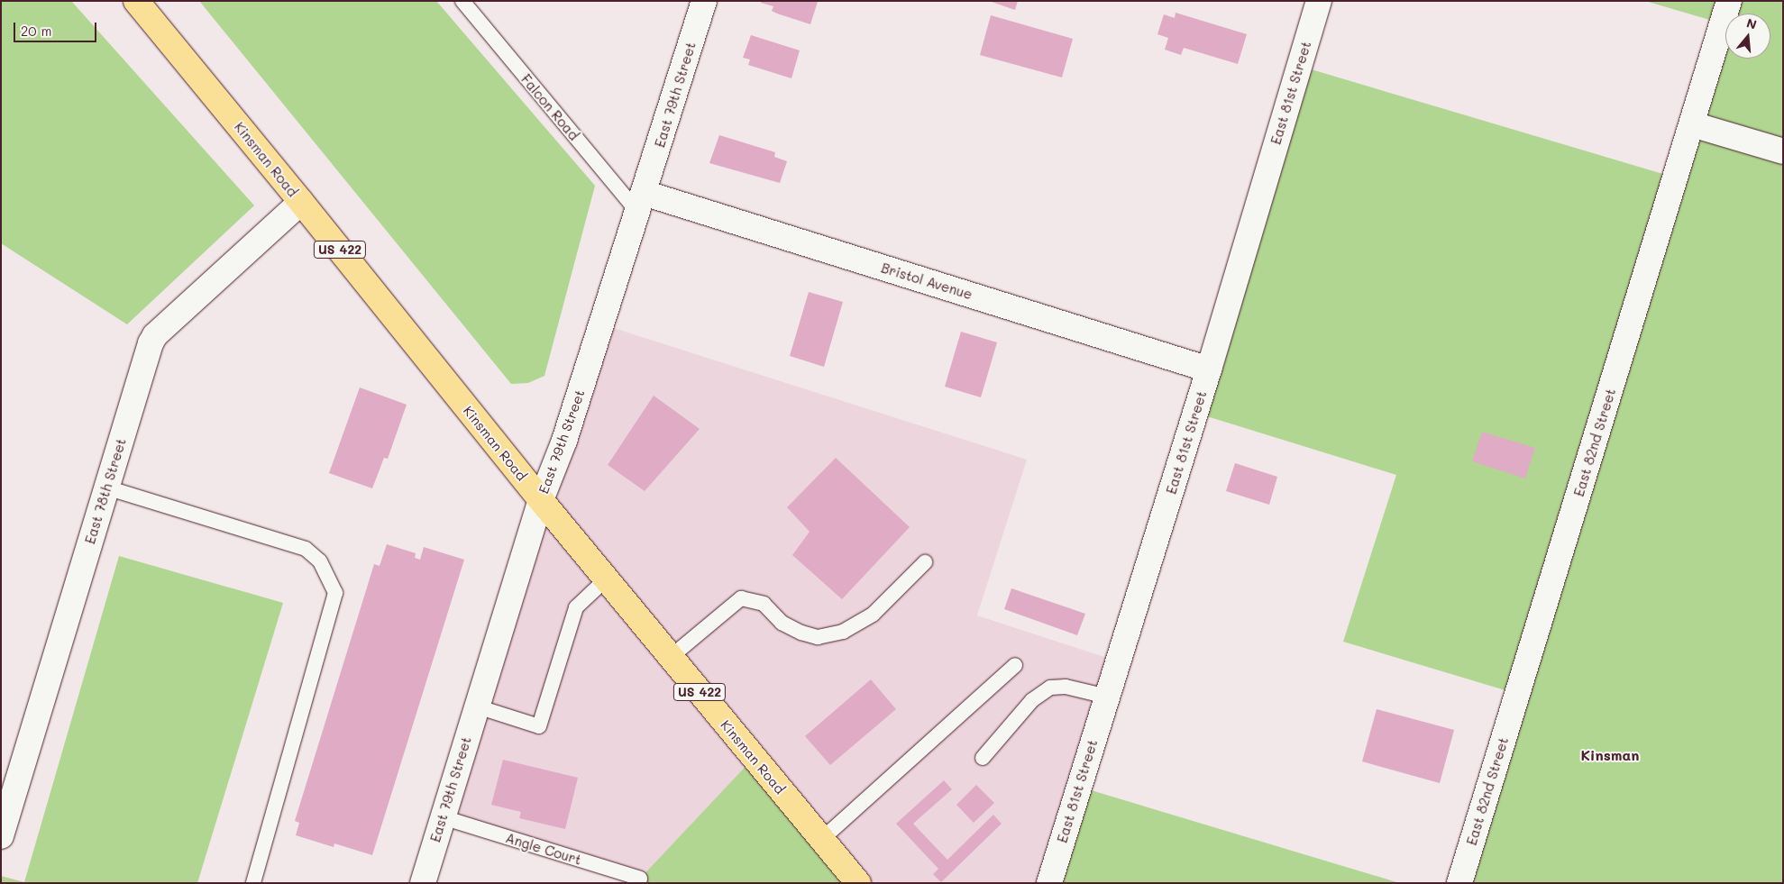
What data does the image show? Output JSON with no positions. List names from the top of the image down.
{
  "streets": {
    "main road": ["Kinsman Road", "US 422"],
    "street": [
      "East 81st Street",
      "East 79th Street",
      "Bristol Avenue",
      "East 82nd Street",
      "East 78th Street"
    ],
    "lane": ["Falcon Road", "Angle Court"]
  },
  "crossings": [
    ["East 81st Street", "Bristol Avenue"],
    ["East 79th Street", "Falcon Road"],
    ["East 79th Street", "Kinsman Road"],
    ["East 79th Street", "Bristol Avenue"],
    ["East 79th Street", "Angle Court"],
    ["Falcon Road", "Bristol Avenue"],
    ["Kinsman Road", "East 78th Street"]
  ],
  "districts": ["Kinsman"],
  "scale_bar": "20 m",
  "north": "top"
}
